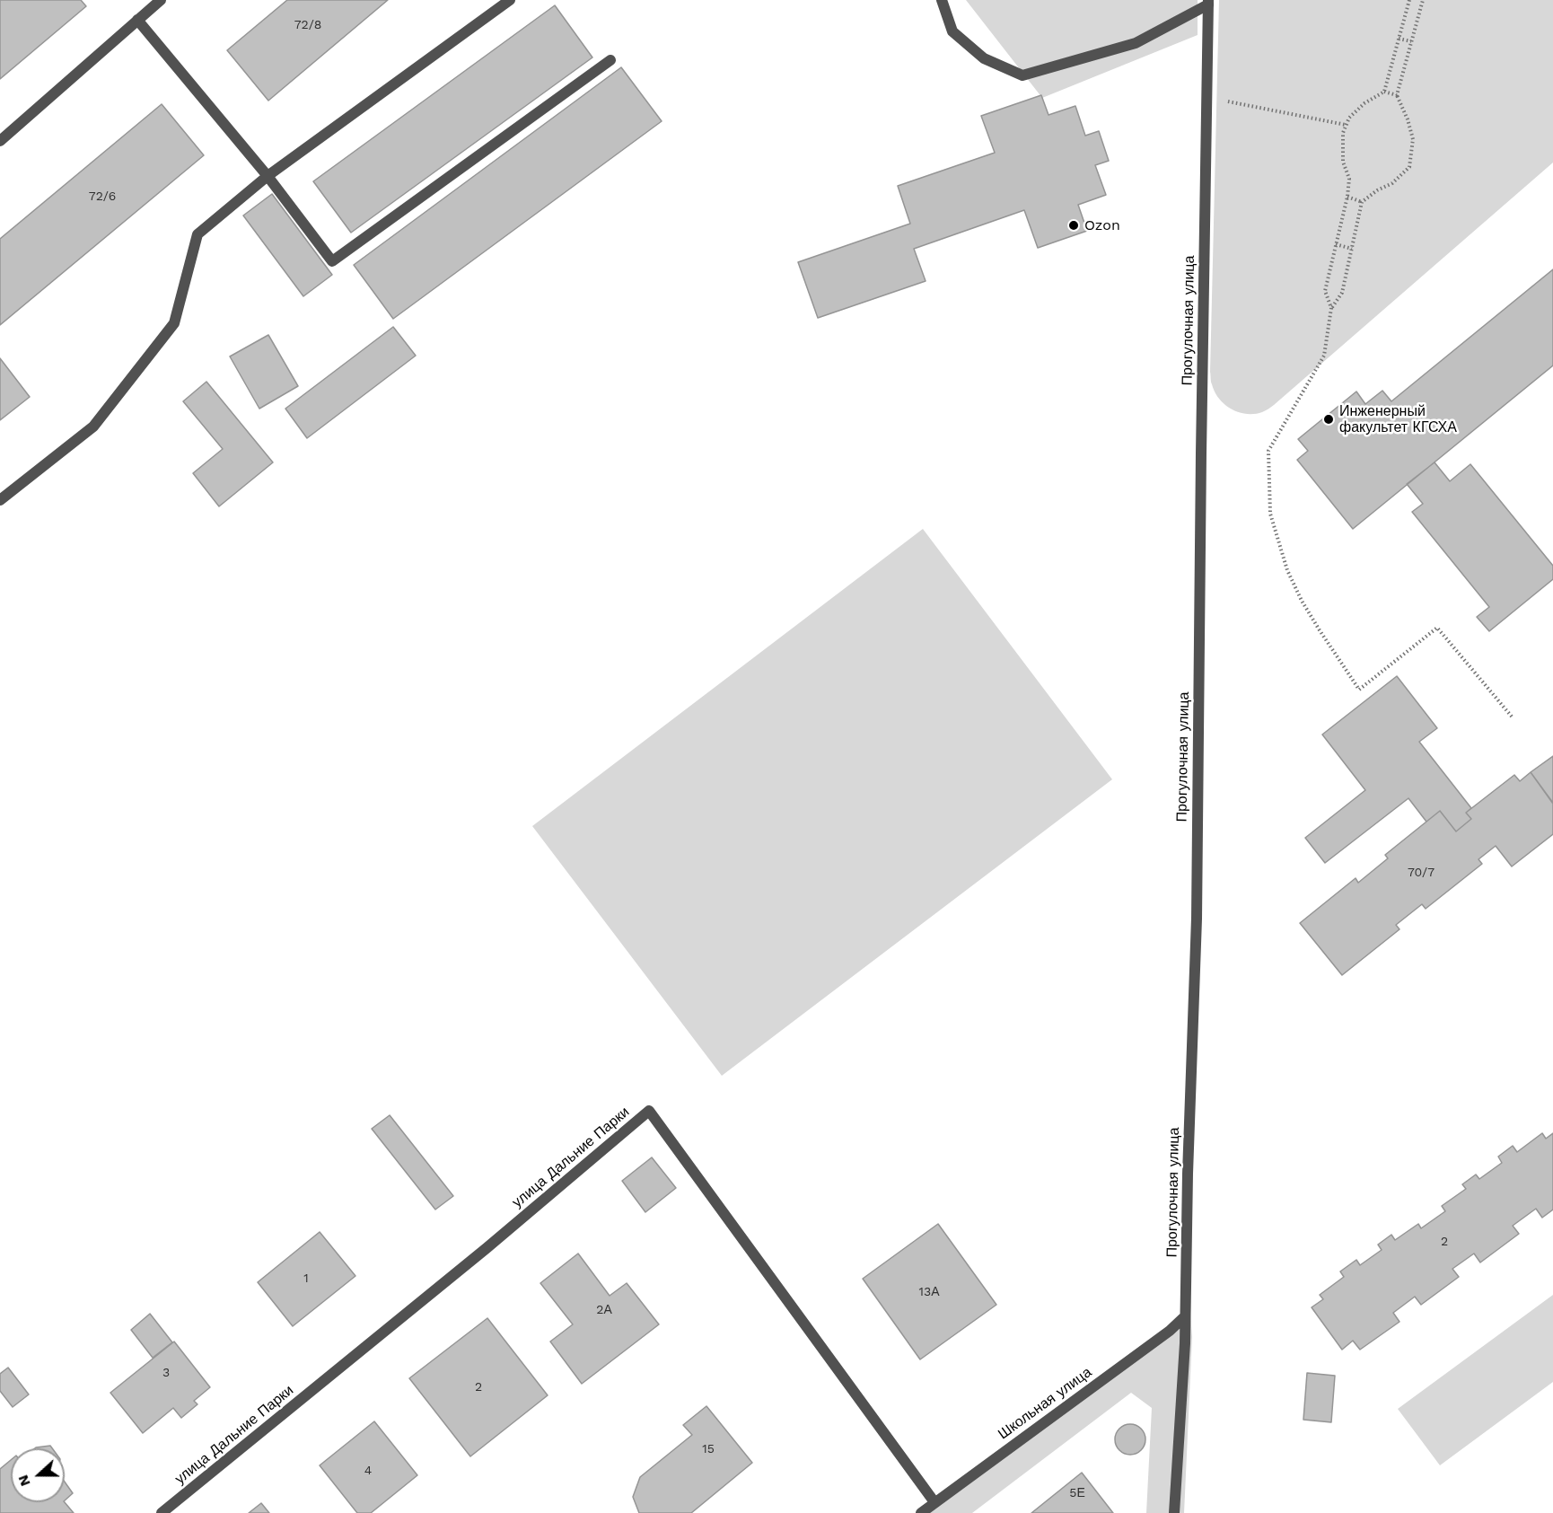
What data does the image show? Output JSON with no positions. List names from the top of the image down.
{
  "streets": {
    "street": ["Прогулочная улица", "улица Дальние Парки", "Школьная улица"]
  },
  "crossings": [
    ["Прогулочная улица", "Школьная улица"],
    ["улица Дальние Парки", "Школьная улица"]
  ],
  "places": ["Ozon", "Инженерный факультет КГСХА"],
  "house_numbers": [
    "72/8",
    "72/6",
    "70/7",
    "2",
    "1",
    "13А",
    "2А",
    "3",
    "2",
    "15",
    "4",
    "5Е"
  ],
  "north": "left"
}
